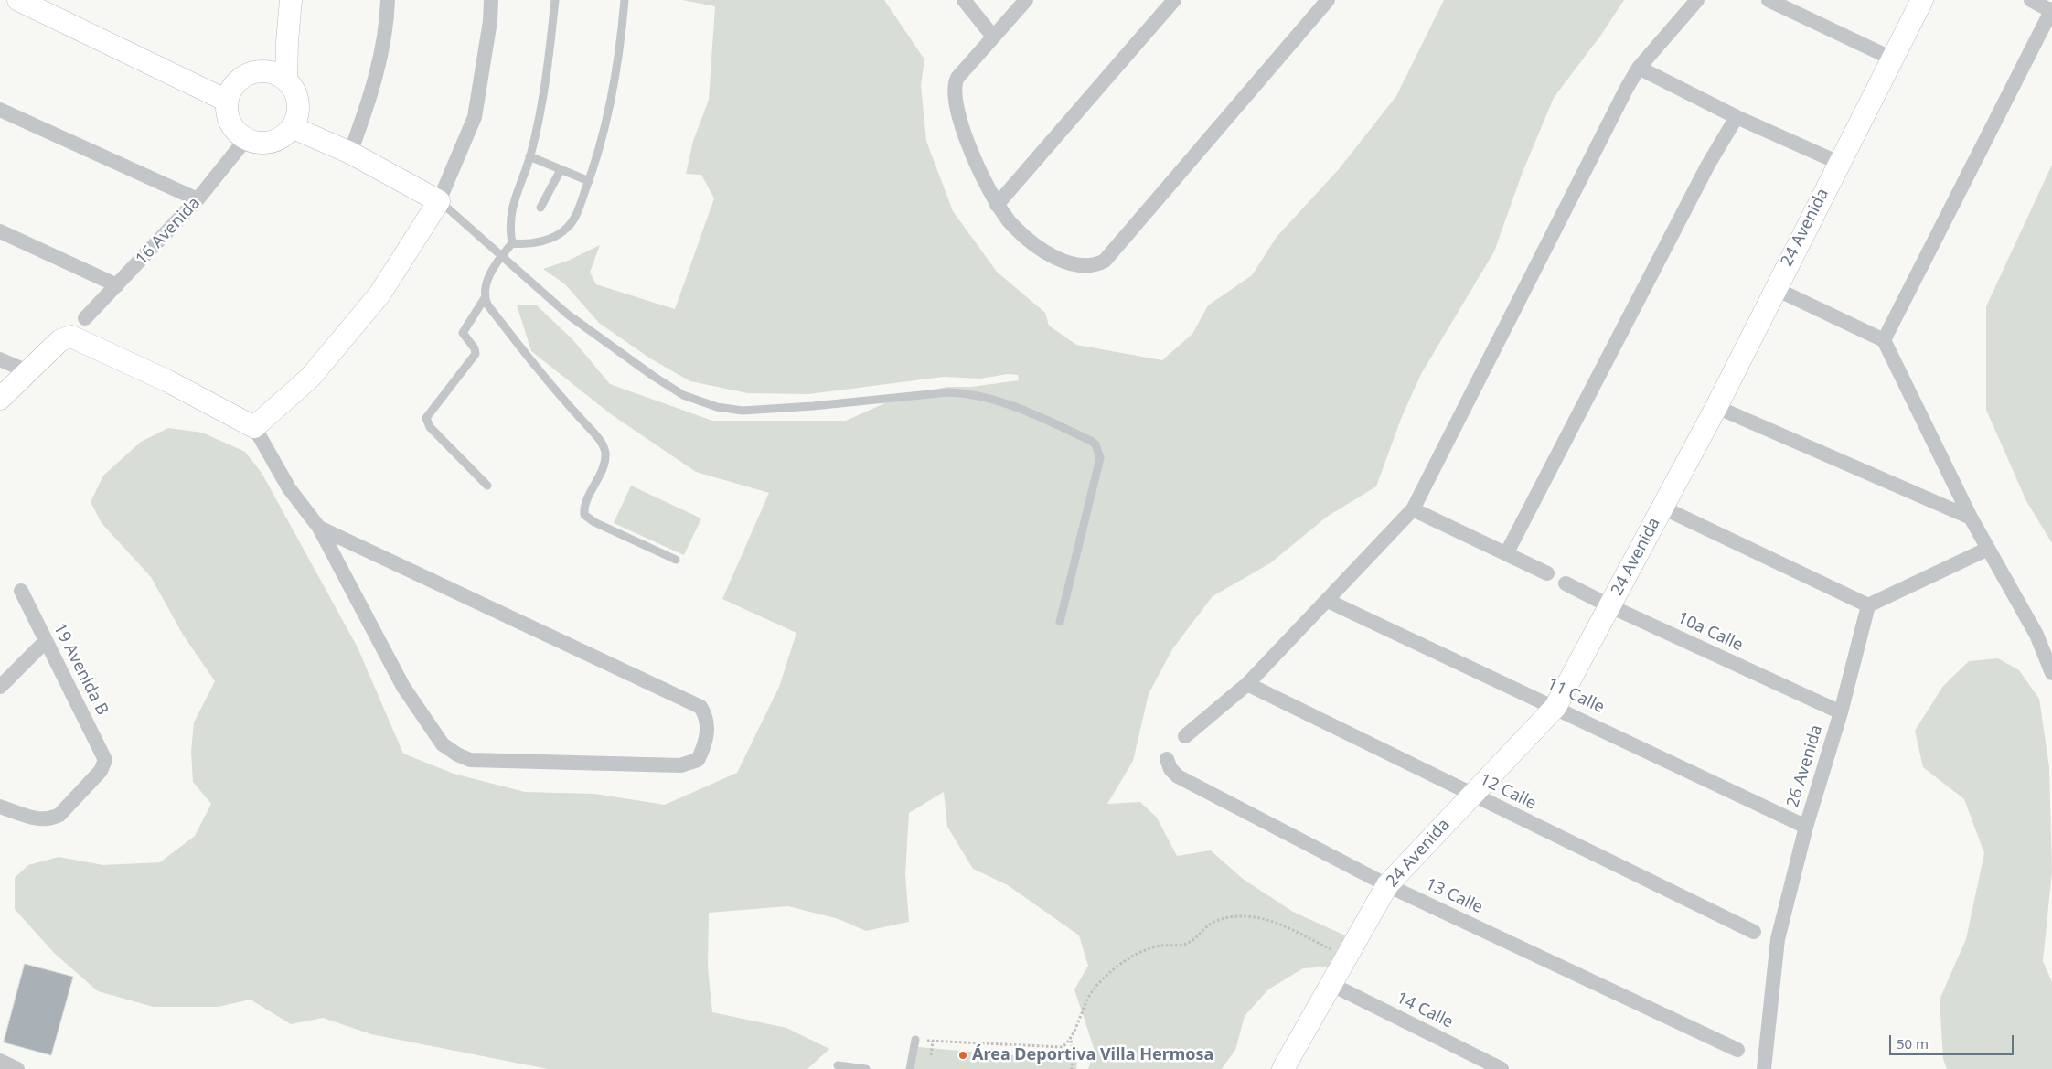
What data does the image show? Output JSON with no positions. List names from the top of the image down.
{
  "streets": {
    "street": [
      "24 Avenida",
      "16 Avenida",
      "10a Calle",
      "19 Avenida B",
      "11 Calle",
      "26 Avenida",
      "12 Calle",
      "13 Calle",
      "14 Calle"
    ]
  },
  "crossings": [
    ["24 Avenida", "10a Calle"],
    ["24 Avenida", "11 Calle"],
    ["24 Avenida", "12 Calle"],
    ["24 Avenida", "13 Calle"],
    ["24 Avenida", "14 Calle"],
    ["10a Calle", "26 Avenida"],
    ["11 Calle", "26 Avenida"]
  ],
  "places": ["Área Deportiva Villa Hermosa"],
  "scale_bar": "50 m"
}
